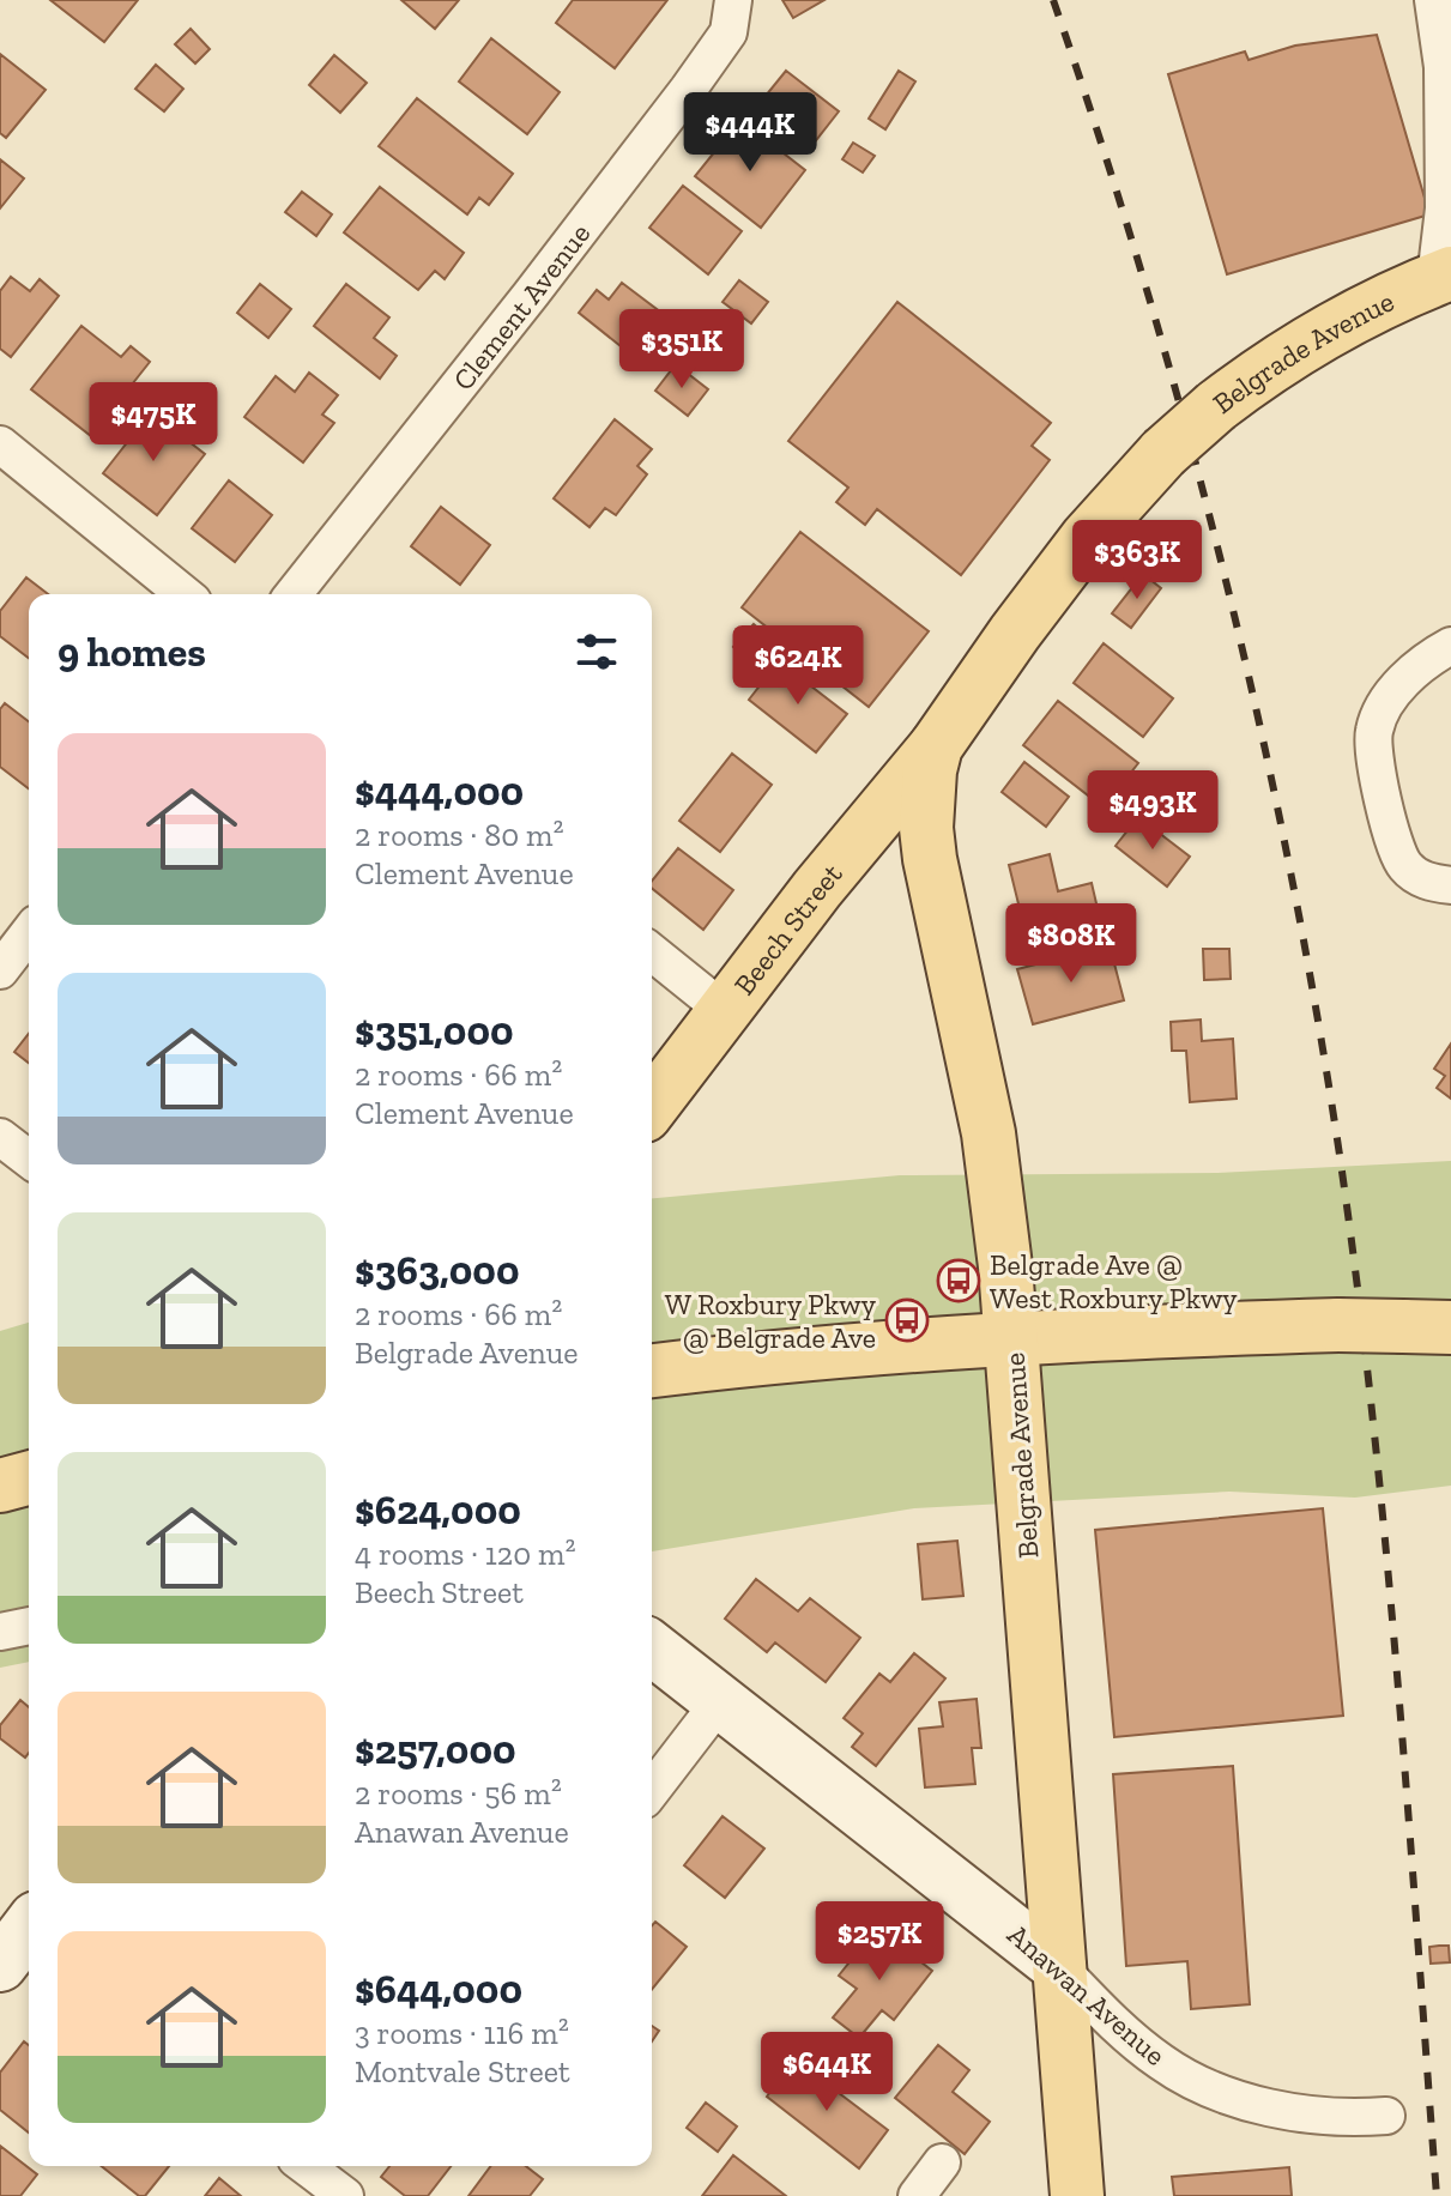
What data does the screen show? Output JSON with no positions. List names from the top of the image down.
{
  "streets": {
    "main road": ["Belgrade Avenue", "Beech Street"],
    "street": ["Clement Avenue", "Anawan Avenue"]
  },
  "crossings": [
    ["Belgrade Avenue", "Beech Street"],
    ["Belgrade Avenue", "Anawan Avenue"]
  ],
  "places": {
    "bus stop": ["Belgrade Ave @ West Roxbury Pkwy", "W Roxbury Pkwy @ Belgrade Ave"]
  },
  "page": {
    "price": [
      "$444K",
      "$351K",
      "$475K",
      "$363K",
      "$624K",
      "$493K",
      "$808K",
      "$257K",
      "$644K"
    ],
    "heading": "9 homes",
    "list": [
      {
        "name": "$444,000",
        "note": "2 rooms · 80 m² · Clement Avenue"
      },
      {
        "name": "$351,000",
        "note": "2 rooms · 66 m² · Clement Avenue"
      },
      {
        "name": "$363,000",
        "note": "2 rooms · 66 m² · Belgrade Avenue"
      },
      {
        "name": "$624,000",
        "note": "4 rooms · 120 m² · Beech Street"
      },
      {
        "name": "$257,000",
        "note": "2 rooms · 56 m² · Anawan Avenue"
      },
      {
        "name": "$644,000",
        "note": "3 rooms · 116 m² · Montvale Street"
      }
    ]
  }
}
